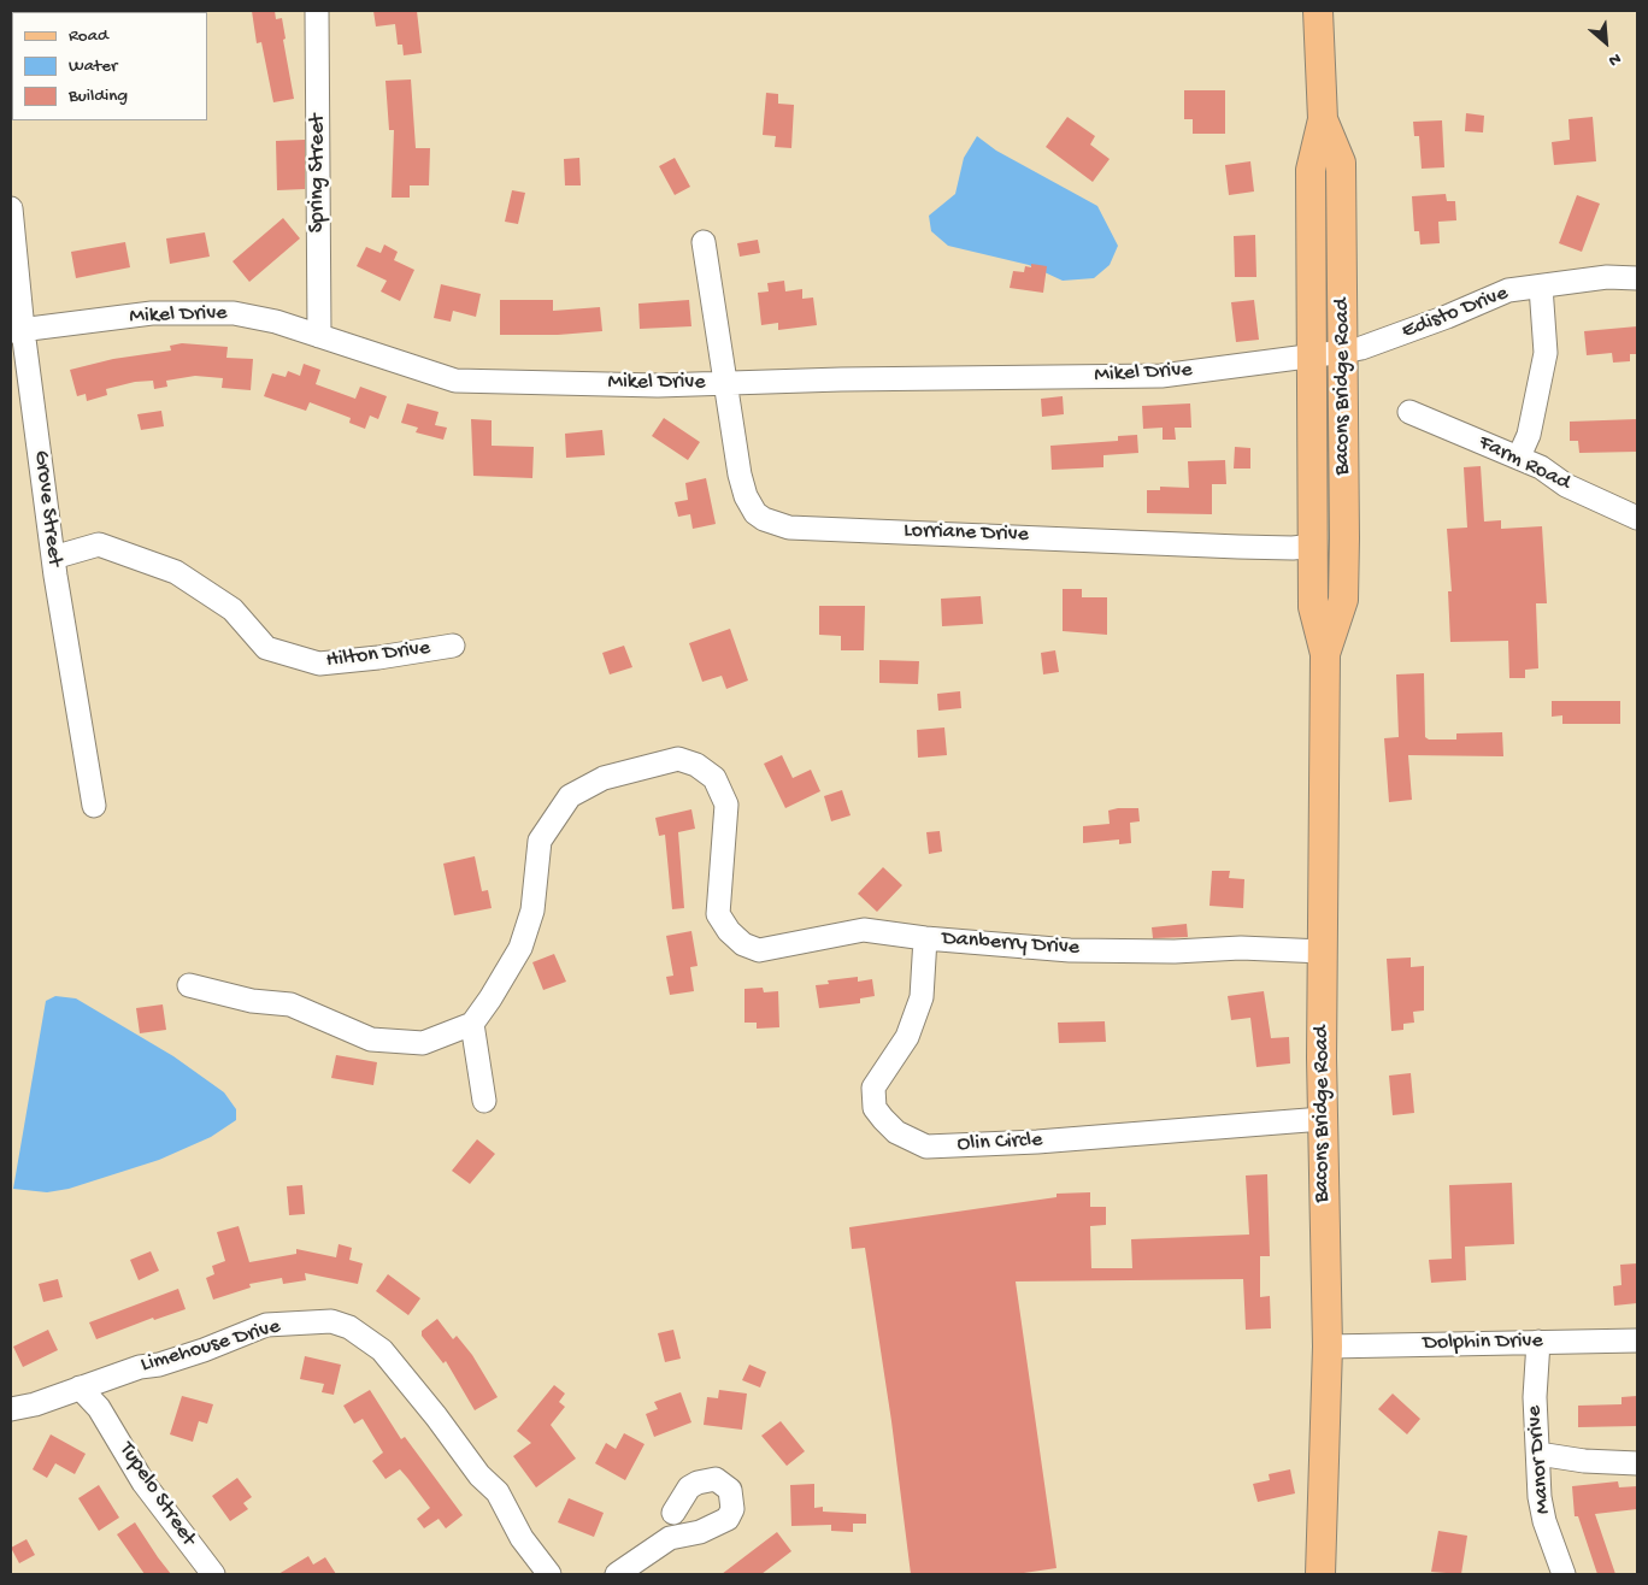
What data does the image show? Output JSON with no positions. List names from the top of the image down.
{
  "streets": {
    "main road": ["Bacons Bridge Road"],
    "street": [
      "Spring Street",
      "Edisto Drive",
      "Mikel Drive",
      "Farm Road",
      "Grove Street",
      "Lorriane Drive",
      "Hilton Drive",
      "Danberry Drive",
      "Olin Circle",
      "Dolphin Drive",
      "Limehouse Drive",
      "Manor Drive",
      "Tupelo Street"
    ]
  },
  "crossings": [
    ["Spring Street", "Mikel Drive"],
    ["Edisto Drive", "Mikel Drive"],
    ["Edisto Drive", "Bacons Bridge Road"],
    ["Mikel Drive", "Bacons Bridge Road"],
    ["Mikel Drive", "Grove Street"],
    ["Mikel Drive", "Lorriane Drive"],
    ["Bacons Bridge Road", "Lorriane Drive"],
    ["Bacons Bridge Road", "Danberry Drive"],
    ["Bacons Bridge Road", "Olin Circle"],
    ["Bacons Bridge Road", "Dolphin Drive"],
    ["Grove Street", "Hilton Drive"],
    ["Danberry Drive", "Olin Circle"],
    ["Dolphin Drive", "Manor Drive"],
    ["Limehouse Drive", "Tupelo Street"]
  ],
  "legend": ["Road", "Water", "Building"],
  "north": "bottom right"
}
